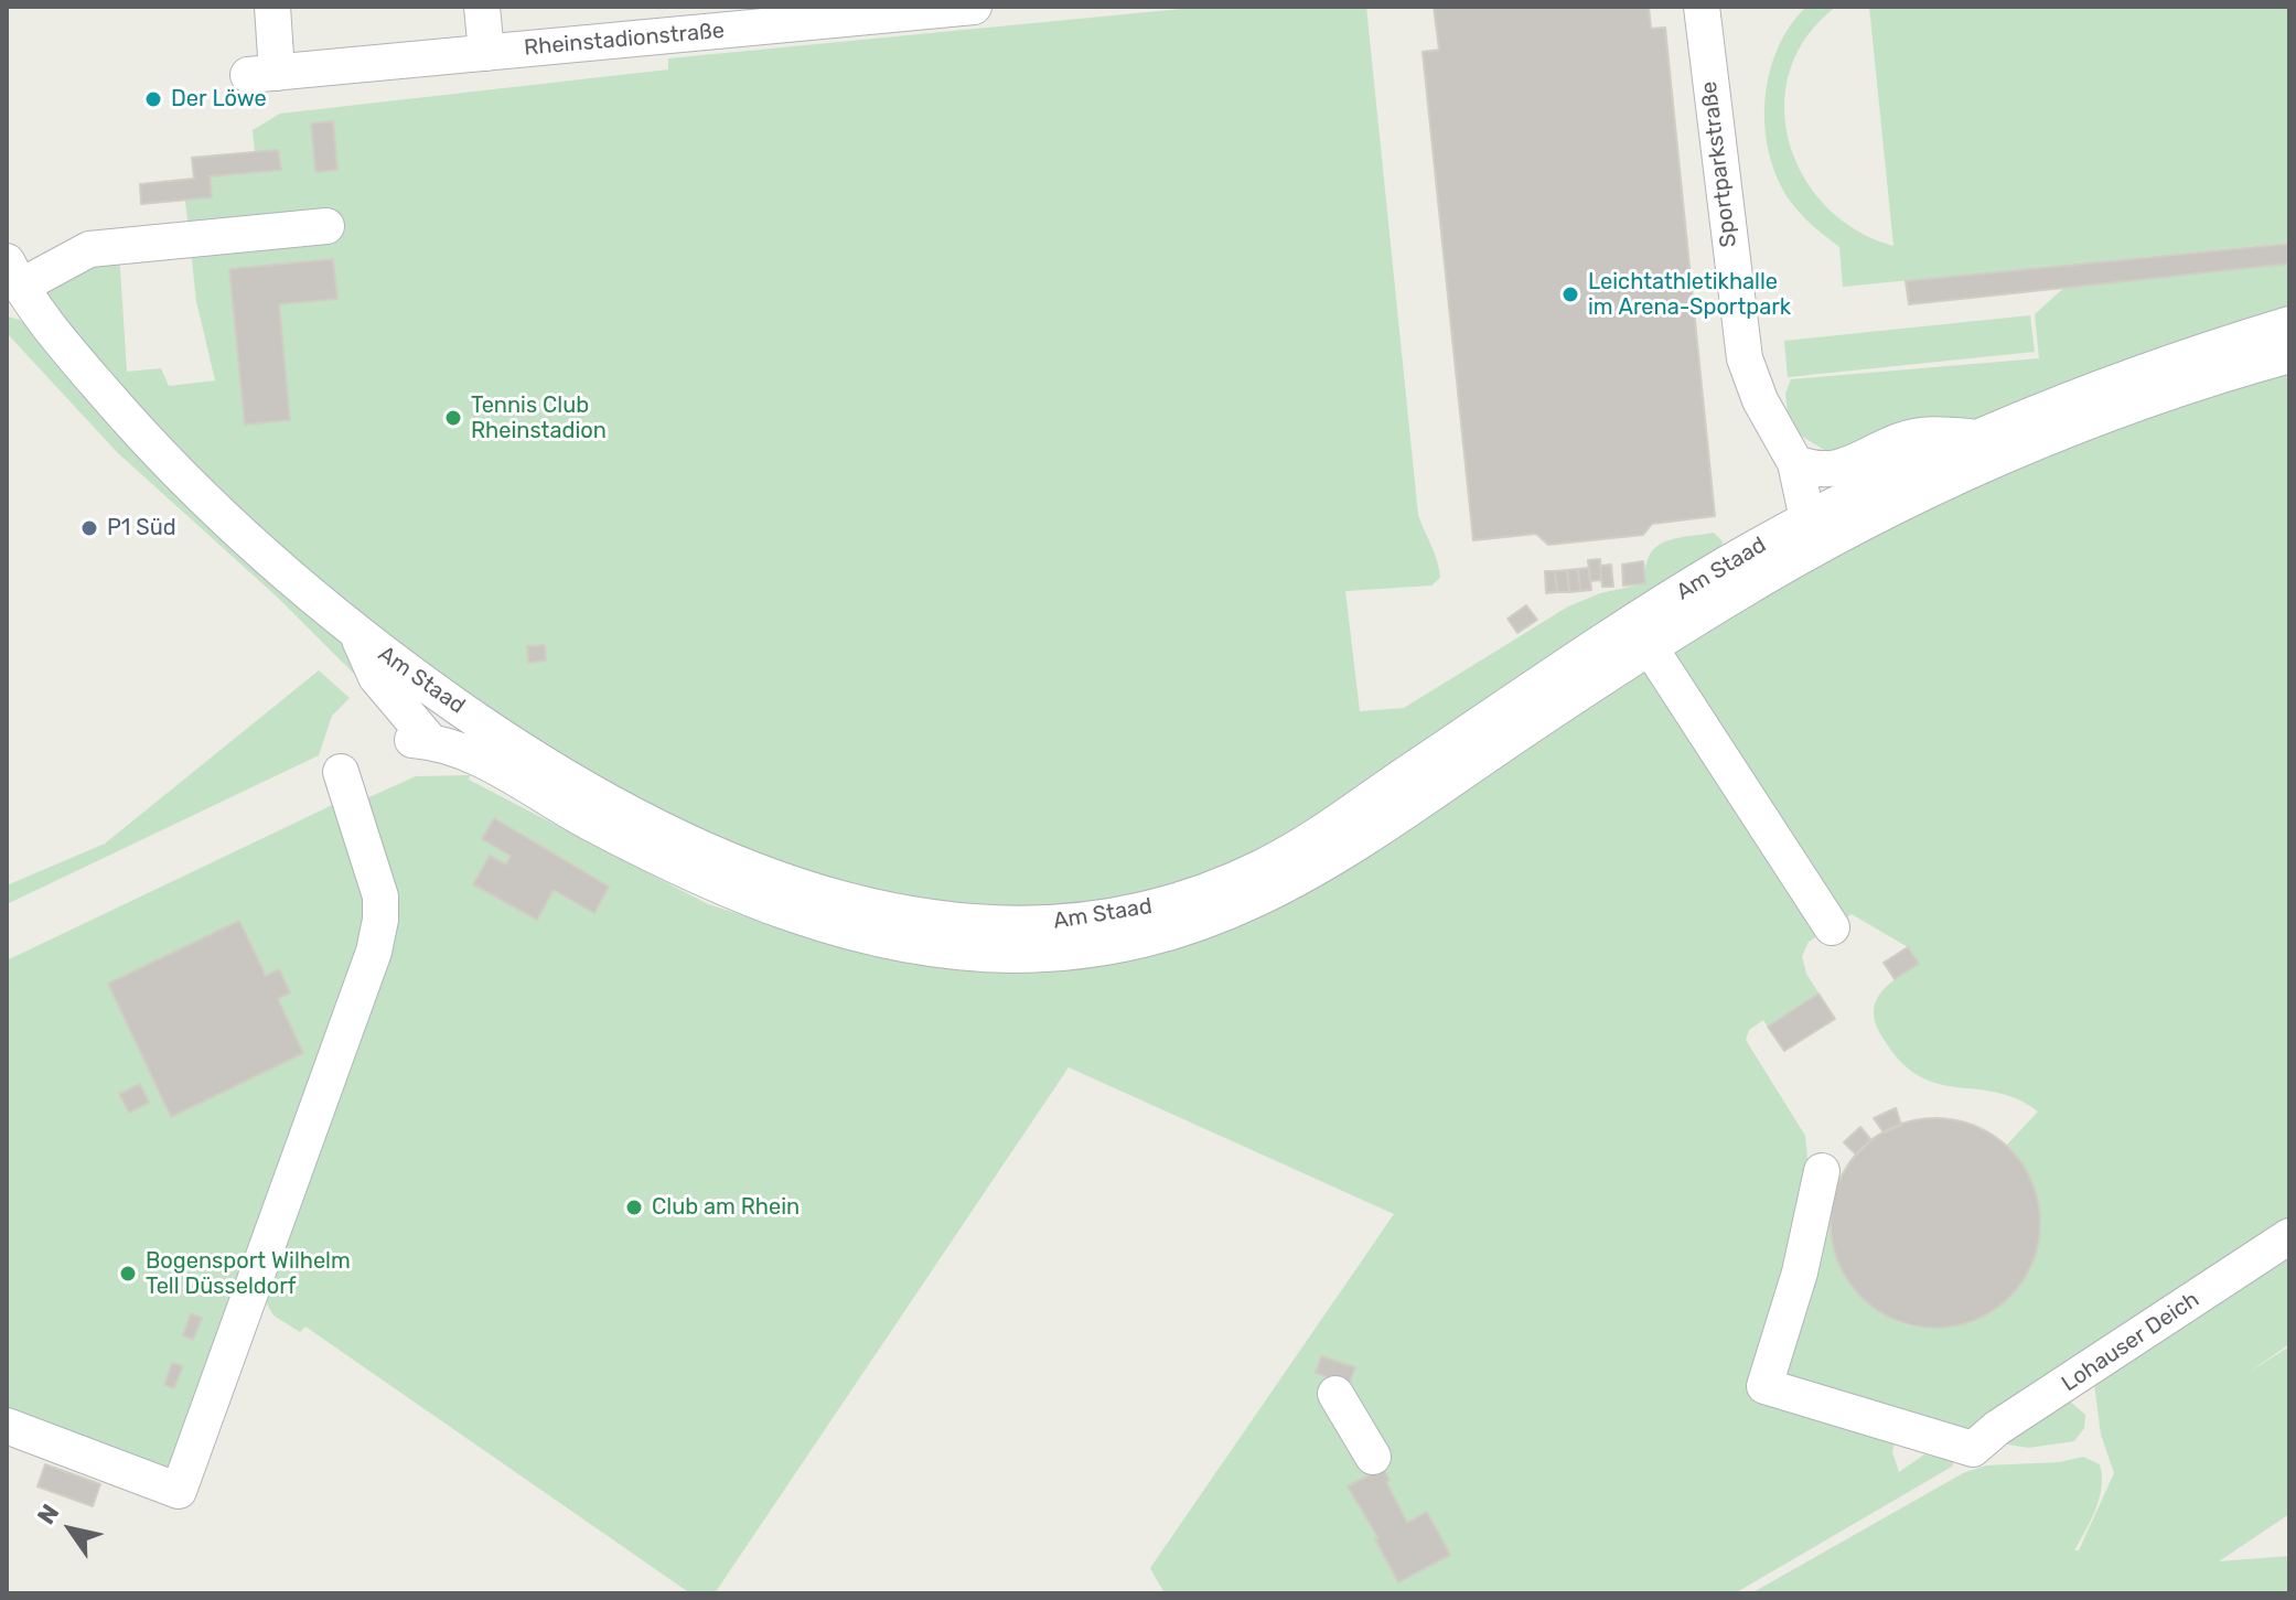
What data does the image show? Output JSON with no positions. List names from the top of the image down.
{
  "streets": {
    "street": [
      "Rheinstadionstraße",
      "Sportparkstraße",
      "Am Staad",
      "Lohauser Deich"
    ]
  },
  "crossings": [
    ["Sportparkstraße", "Am Staad"]
  ],
  "places": [
    "Der Löwe",
    "Leichtathletikhalle im Arena-Sportpark",
    "Tennis Club Rheinstadion",
    "P1 Süd",
    "Club am Rhein",
    "Bogensport Wilhelm Tell Düsseldorf"
  ],
  "north": "top left"
}
